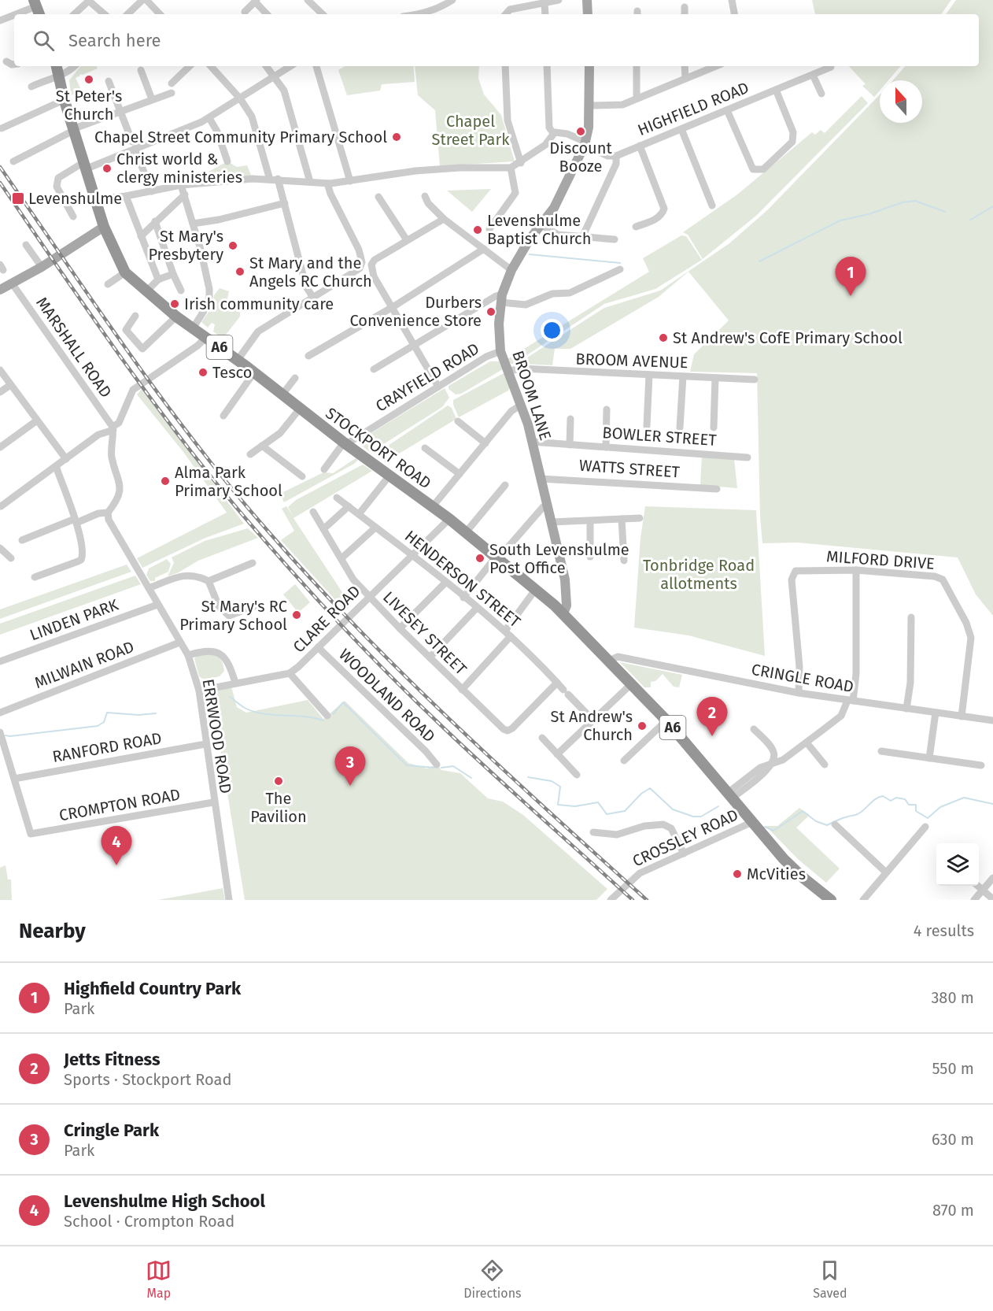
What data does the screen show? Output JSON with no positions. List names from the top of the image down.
{
  "streets": {
    "highway": ["A6", "STOCKPORT ROAD"],
    "main road": ["BROOM LANE"],
    "street": [
      "HIGHFIELD ROAD",
      "MARSHALL ROAD",
      "BROOM AVENUE",
      "CRAYFIELD ROAD",
      "BOWLER STREET",
      "WATTS STREET",
      "MILFORD DRIVE",
      "HENDERSON STREET",
      "CLARE ROAD",
      "LINDEN PARK",
      "LIVESEY STREET",
      "MILWAIN ROAD",
      "CRINGLE ROAD",
      "WOODLAND ROAD",
      "ERRWOOD ROAD",
      "RANFORD ROAD",
      "CROMPTON ROAD",
      "CROSSLEY ROAD"
    ]
  },
  "crossings": [
    ["A6", "STOCKPORT ROAD"],
    ["A6", "CROSSLEY ROAD"],
    ["BROOM AVENUE", "BROOM LANE"],
    ["CRAYFIELD ROAD", "BROOM LANE"],
    ["CRAYFIELD ROAD", "STOCKPORT ROAD"],
    ["BROOM LANE", "BOWLER STREET"],
    ["BROOM LANE", "STOCKPORT ROAD"],
    ["BROOM LANE", "WATTS STREET"],
    ["STOCKPORT ROAD", "CLARE ROAD"],
    ["STOCKPORT ROAD", "CRINGLE ROAD"],
    ["STOCKPORT ROAD", "CROSSLEY ROAD"],
    ["MILFORD DRIVE", "CRINGLE ROAD"],
    ["HENDERSON STREET", "CLARE ROAD"],
    ["HENDERSON STREET", "LIVESEY STREET"],
    ["CLARE ROAD", "LIVESEY STREET"],
    ["CLARE ROAD", "WOODLAND ROAD"],
    ["CLARE ROAD", "ERRWOOD ROAD"],
    ["LINDEN PARK", "ERRWOOD ROAD"],
    ["MILWAIN ROAD", "ERRWOOD ROAD"],
    ["ERRWOOD ROAD", "RANFORD ROAD"],
    ["ERRWOOD ROAD", "CROMPTON ROAD"],
    ["RANFORD ROAD", "CROMPTON ROAD"]
  ],
  "parks": ["Chapel Street Park", "Tonbridge Road allotments"],
  "places": {
    "other": [
      "St Peter's Church",
      "Discount Booze",
      "Chapel Street Community Primary School",
      "Christ world & clergy ministeries",
      "Levenshulme Baptist Church",
      "St Mary's Presbytery",
      "St Mary and the Angels RC Church",
      "Irish community care",
      "Durbers Convenience Store",
      "St Andrew's CofE Primary School",
      "Tesco",
      "Alma Park Primary School",
      "South Levenshulme Post Office",
      "St Mary's RC Primary School",
      "St Andrew's Church",
      "The Pavilion",
      "McVities"
    ],
    "transit": ["Levenshulme"]
  },
  "north": "top",
  "page": {
    "search": "Search here",
    "pins": [
      "1",
      "2",
      "3",
      "4"
    ],
    "heading": ["Nearby", "4 results"],
    "list": [
      {
        "mark": "1",
        "name": "Highfield Country Park",
        "note": "Park",
        "value": "380 m"
      },
      {
        "mark": "2",
        "name": "Jetts Fitness",
        "note": "Sports · Stockport Road",
        "value": "550 m"
      },
      {
        "mark": "3",
        "name": "Cringle Park",
        "note": "Park",
        "value": "630 m"
      },
      {
        "mark": "4",
        "name": "Levenshulme High School",
        "note": "School · Crompton Road",
        "value": "870 m"
      }
    ],
    "nav": ["Map", "Directions", "Saved"]
  }
}
